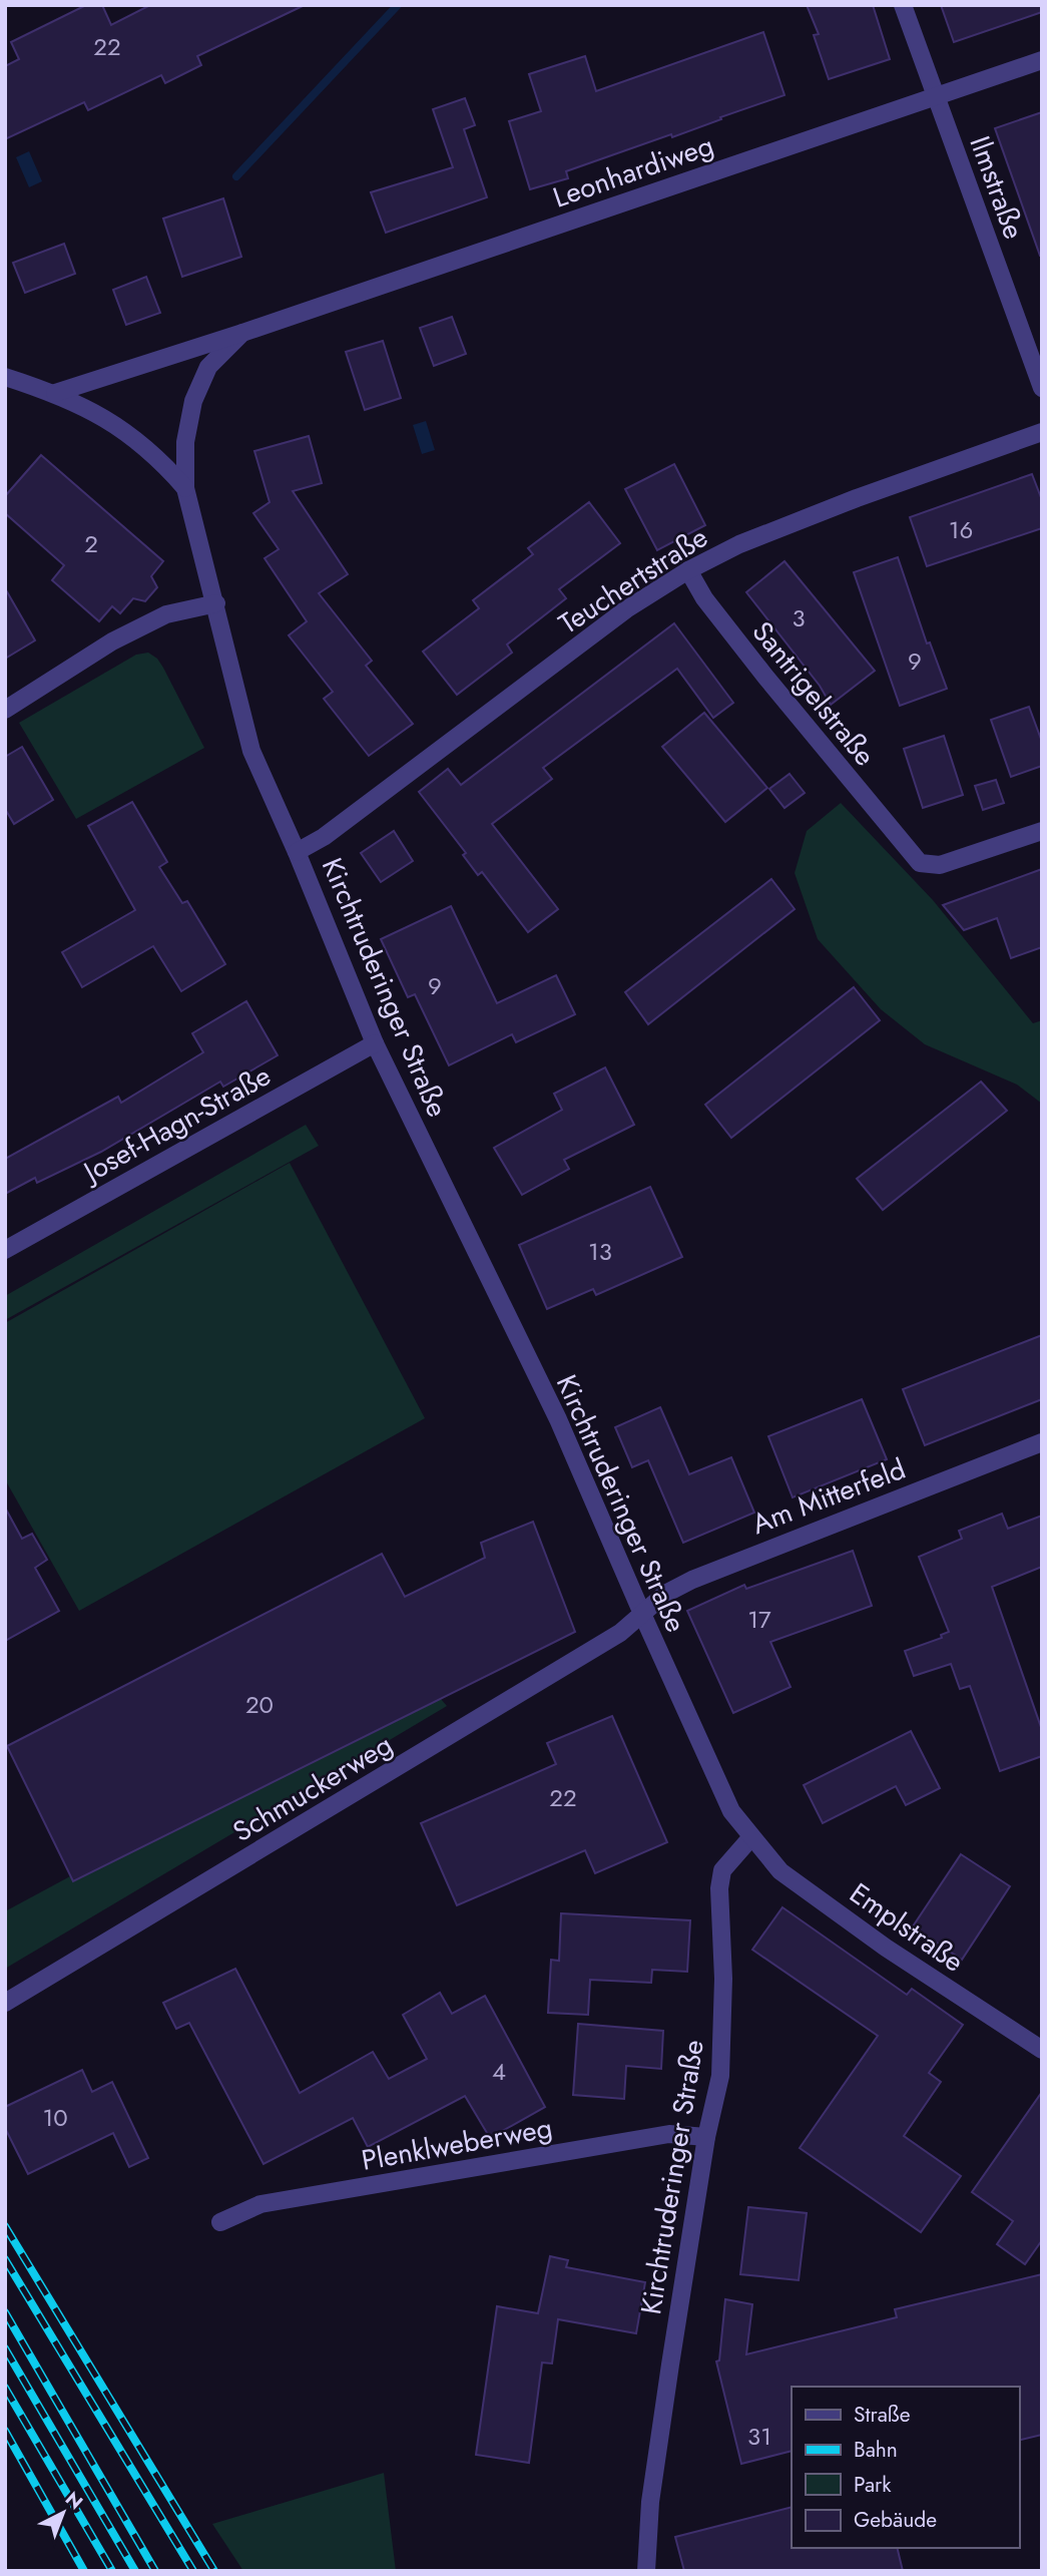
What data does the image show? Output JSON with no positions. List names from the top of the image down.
{
  "streets": {
    "street": [
      "Leonhardiweg",
      "Ilmstraße",
      "Teuchertstraße",
      "Santrigelstraße",
      "Kirchtruderinger Straße",
      "Josef-Hagn-Straße",
      "Am Mitterfeld",
      "Schmuckerweg",
      "Emplstraße",
      "Plenklweberweg"
    ]
  },
  "crossings": [
    ["Leonhardiweg", "Ilmstraße"],
    ["Leonhardiweg", "Kirchtruderinger Straße"],
    ["Teuchertstraße", "Santrigelstraße"],
    ["Teuchertstraße", "Kirchtruderinger Straße"],
    ["Kirchtruderinger Straße", "Josef-Hagn-Straße"],
    ["Kirchtruderinger Straße", "Am Mitterfeld"],
    ["Kirchtruderinger Straße", "Schmuckerweg"],
    ["Kirchtruderinger Straße", "Emplstraße"],
    ["Kirchtruderinger Straße", "Plenklweberweg"],
    ["Am Mitterfeld", "Schmuckerweg"]
  ],
  "house_numbers": [
    "22",
    "16",
    "2",
    "3",
    "9",
    "9",
    "13",
    "17",
    "20",
    "22",
    "4",
    "10",
    "31"
  ],
  "legend": [
    "Straße",
    "Bahn",
    "Park",
    "Gebäude"
  ],
  "north": "top right"
}
